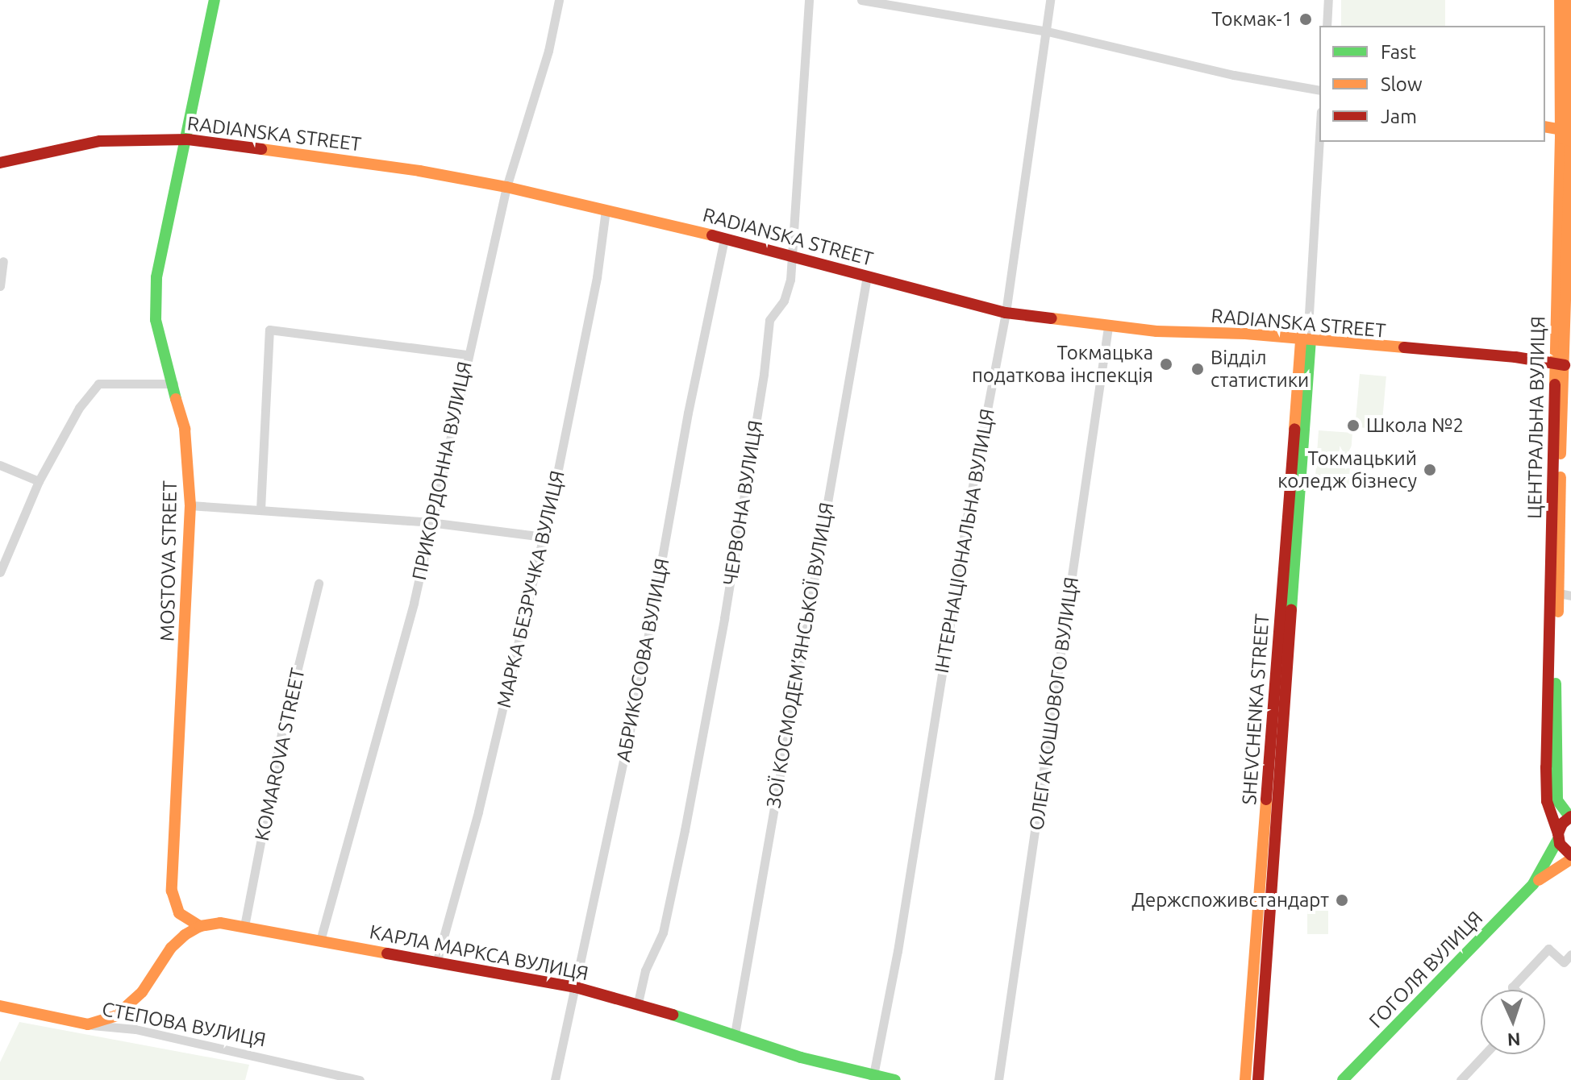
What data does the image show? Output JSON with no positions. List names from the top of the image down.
{
  "streets": {
    "street": [
      "RADIANSKA STREET",
      "ЦЕНТРАЛЬНА ВУЛИЦЯ",
      "ПРИКОРДОННА ВУЛИЦЯ",
      "ЧЕРВОНА ВУЛИЦЯ",
      "ІНТЕРНАЦІОНАЛЬНА ВУЛИЦЯ",
      "MOSTOVA STREET",
      "МАРКА БЕЗРУЧКА ВУЛИЦЯ",
      "ЗОЇ КОСМОДЕМ’ЯНСЬКОЇ ВУЛИЦЯ",
      "АБРИКОСОВА ВУЛИЦЯ",
      "ОЛЕГА КОШОВОГО ВУЛИЦЯ",
      "SHEVCHENKA STREET",
      "KOMAROVA STREET",
      "КАРЛА МАРКСА ВУЛИЦЯ",
      "ГОГОЛЯ ВУЛИЦЯ",
      "СТЕПОВА ВУЛИЦЯ"
    ]
  },
  "crossings": [
    ["RADIANSKA STREET", "ЦЕНТРАЛЬНА ВУЛИЦЯ"],
    ["RADIANSKA STREET", "ПРИКОРДОННА ВУЛИЦЯ"],
    ["RADIANSKA STREET", "ЧЕРВОНА ВУЛИЦЯ"],
    ["RADIANSKA STREET", "ІНТЕРНАЦІОНАЛЬНА ВУЛИЦЯ"],
    ["RADIANSKA STREET", "MOSTOVA STREET"],
    ["RADIANSKA STREET", "МАРКА БЕЗРУЧКА ВУЛИЦЯ"],
    ["RADIANSKA STREET", "ЗОЇ КОСМОДЕМ’ЯНСЬКОЇ ВУЛИЦЯ"],
    ["RADIANSKA STREET", "АБРИКОСОВА ВУЛИЦЯ"],
    ["RADIANSKA STREET", "ОЛЕГА КОШОВОГО ВУЛИЦЯ"],
    ["RADIANSKA STREET", "SHEVCHENKA STREET"],
    ["ЦЕНТРАЛЬНА ВУЛИЦЯ", "ГОГОЛЯ ВУЛИЦЯ"],
    ["ПРИКОРДОННА ВУЛИЦЯ", "КАРЛА МАРКСА ВУЛИЦЯ"],
    ["ЧЕРВОНА ВУЛИЦЯ", "КАРЛА МАРКСА ВУЛИЦЯ"],
    ["ІНТЕРНАЦІОНАЛЬНА ВУЛИЦЯ", "КАРЛА МАРКСА ВУЛИЦЯ"],
    ["MOSTOVA STREET", "КАРЛА МАРКСА ВУЛИЦЯ"],
    ["МАРКА БЕЗРУЧКА ВУЛИЦЯ", "КАРЛА МАРКСА ВУЛИЦЯ"],
    ["ЗОЇ КОСМОДЕМ’ЯНСЬКОЇ ВУЛИЦЯ", "КАРЛА МАРКСА ВУЛИЦЯ"],
    ["АБРИКОСОВА ВУЛИЦЯ", "КАРЛА МАРКСА ВУЛИЦЯ"],
    ["KOMAROVA STREET", "КАРЛА МАРКСА ВУЛИЦЯ"]
  ],
  "places": [
    "Токмак-1",
    "Токмацька податкова інспекція",
    "Відділ статистики",
    "Школа №2",
    "Токмацький коледж бізнесу",
    "Держспоживстандарт"
  ],
  "legend": ["Fast", "Slow", "Jam"],
  "north": "bottom"
}
